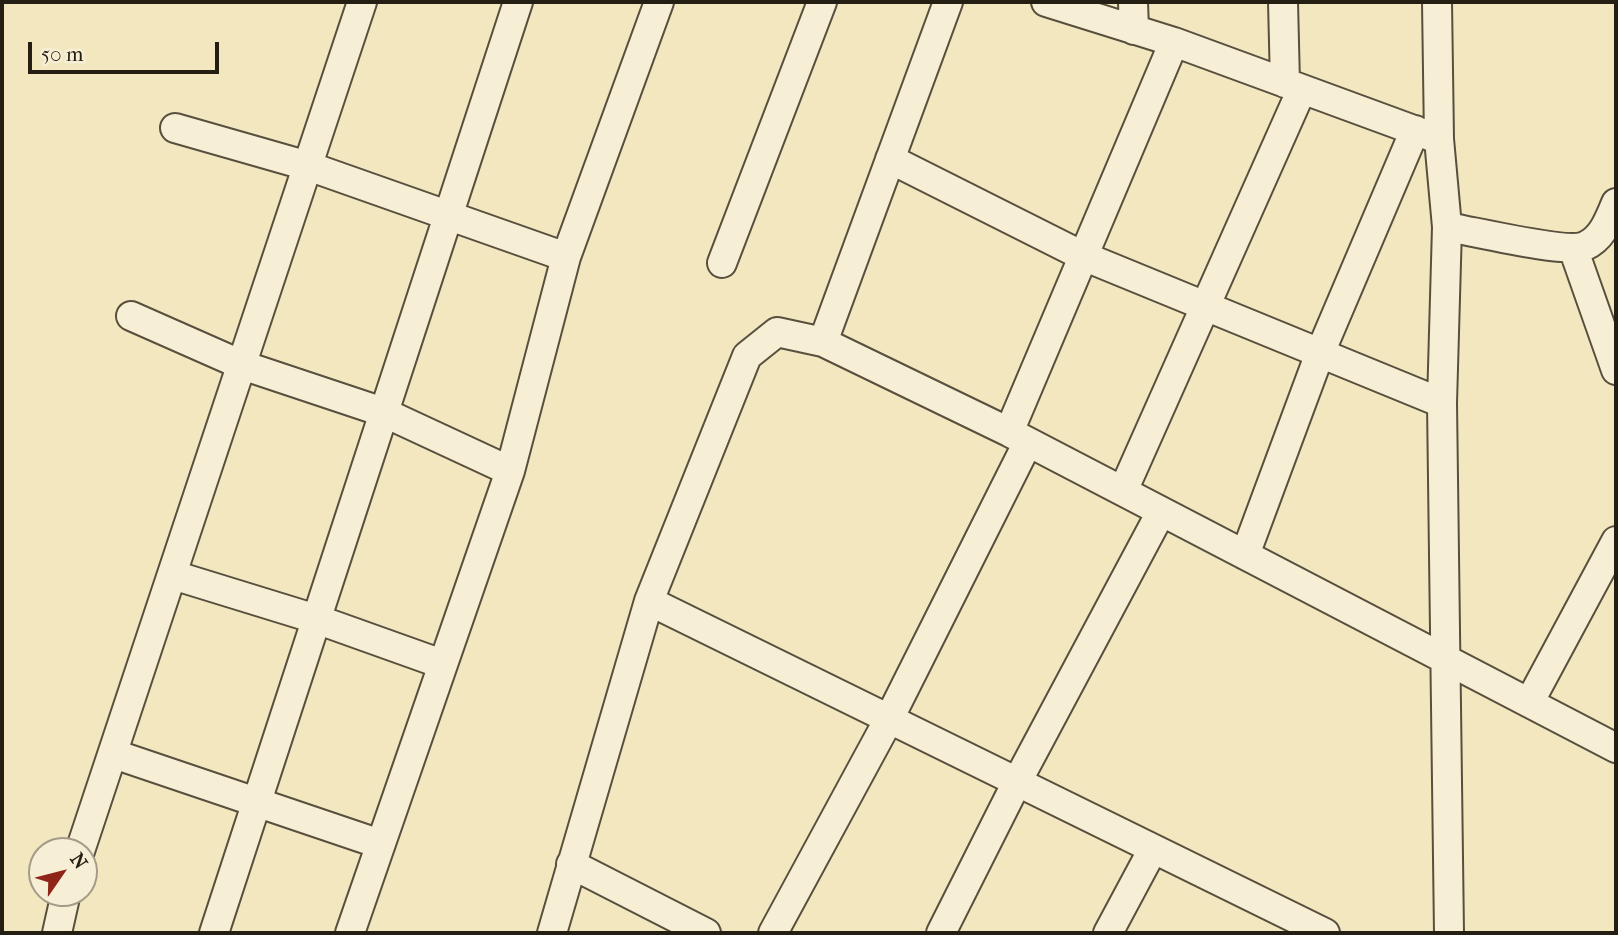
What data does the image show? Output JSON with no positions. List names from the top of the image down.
{
  "scale_bar": "50 m",
  "north": "top right"
}
